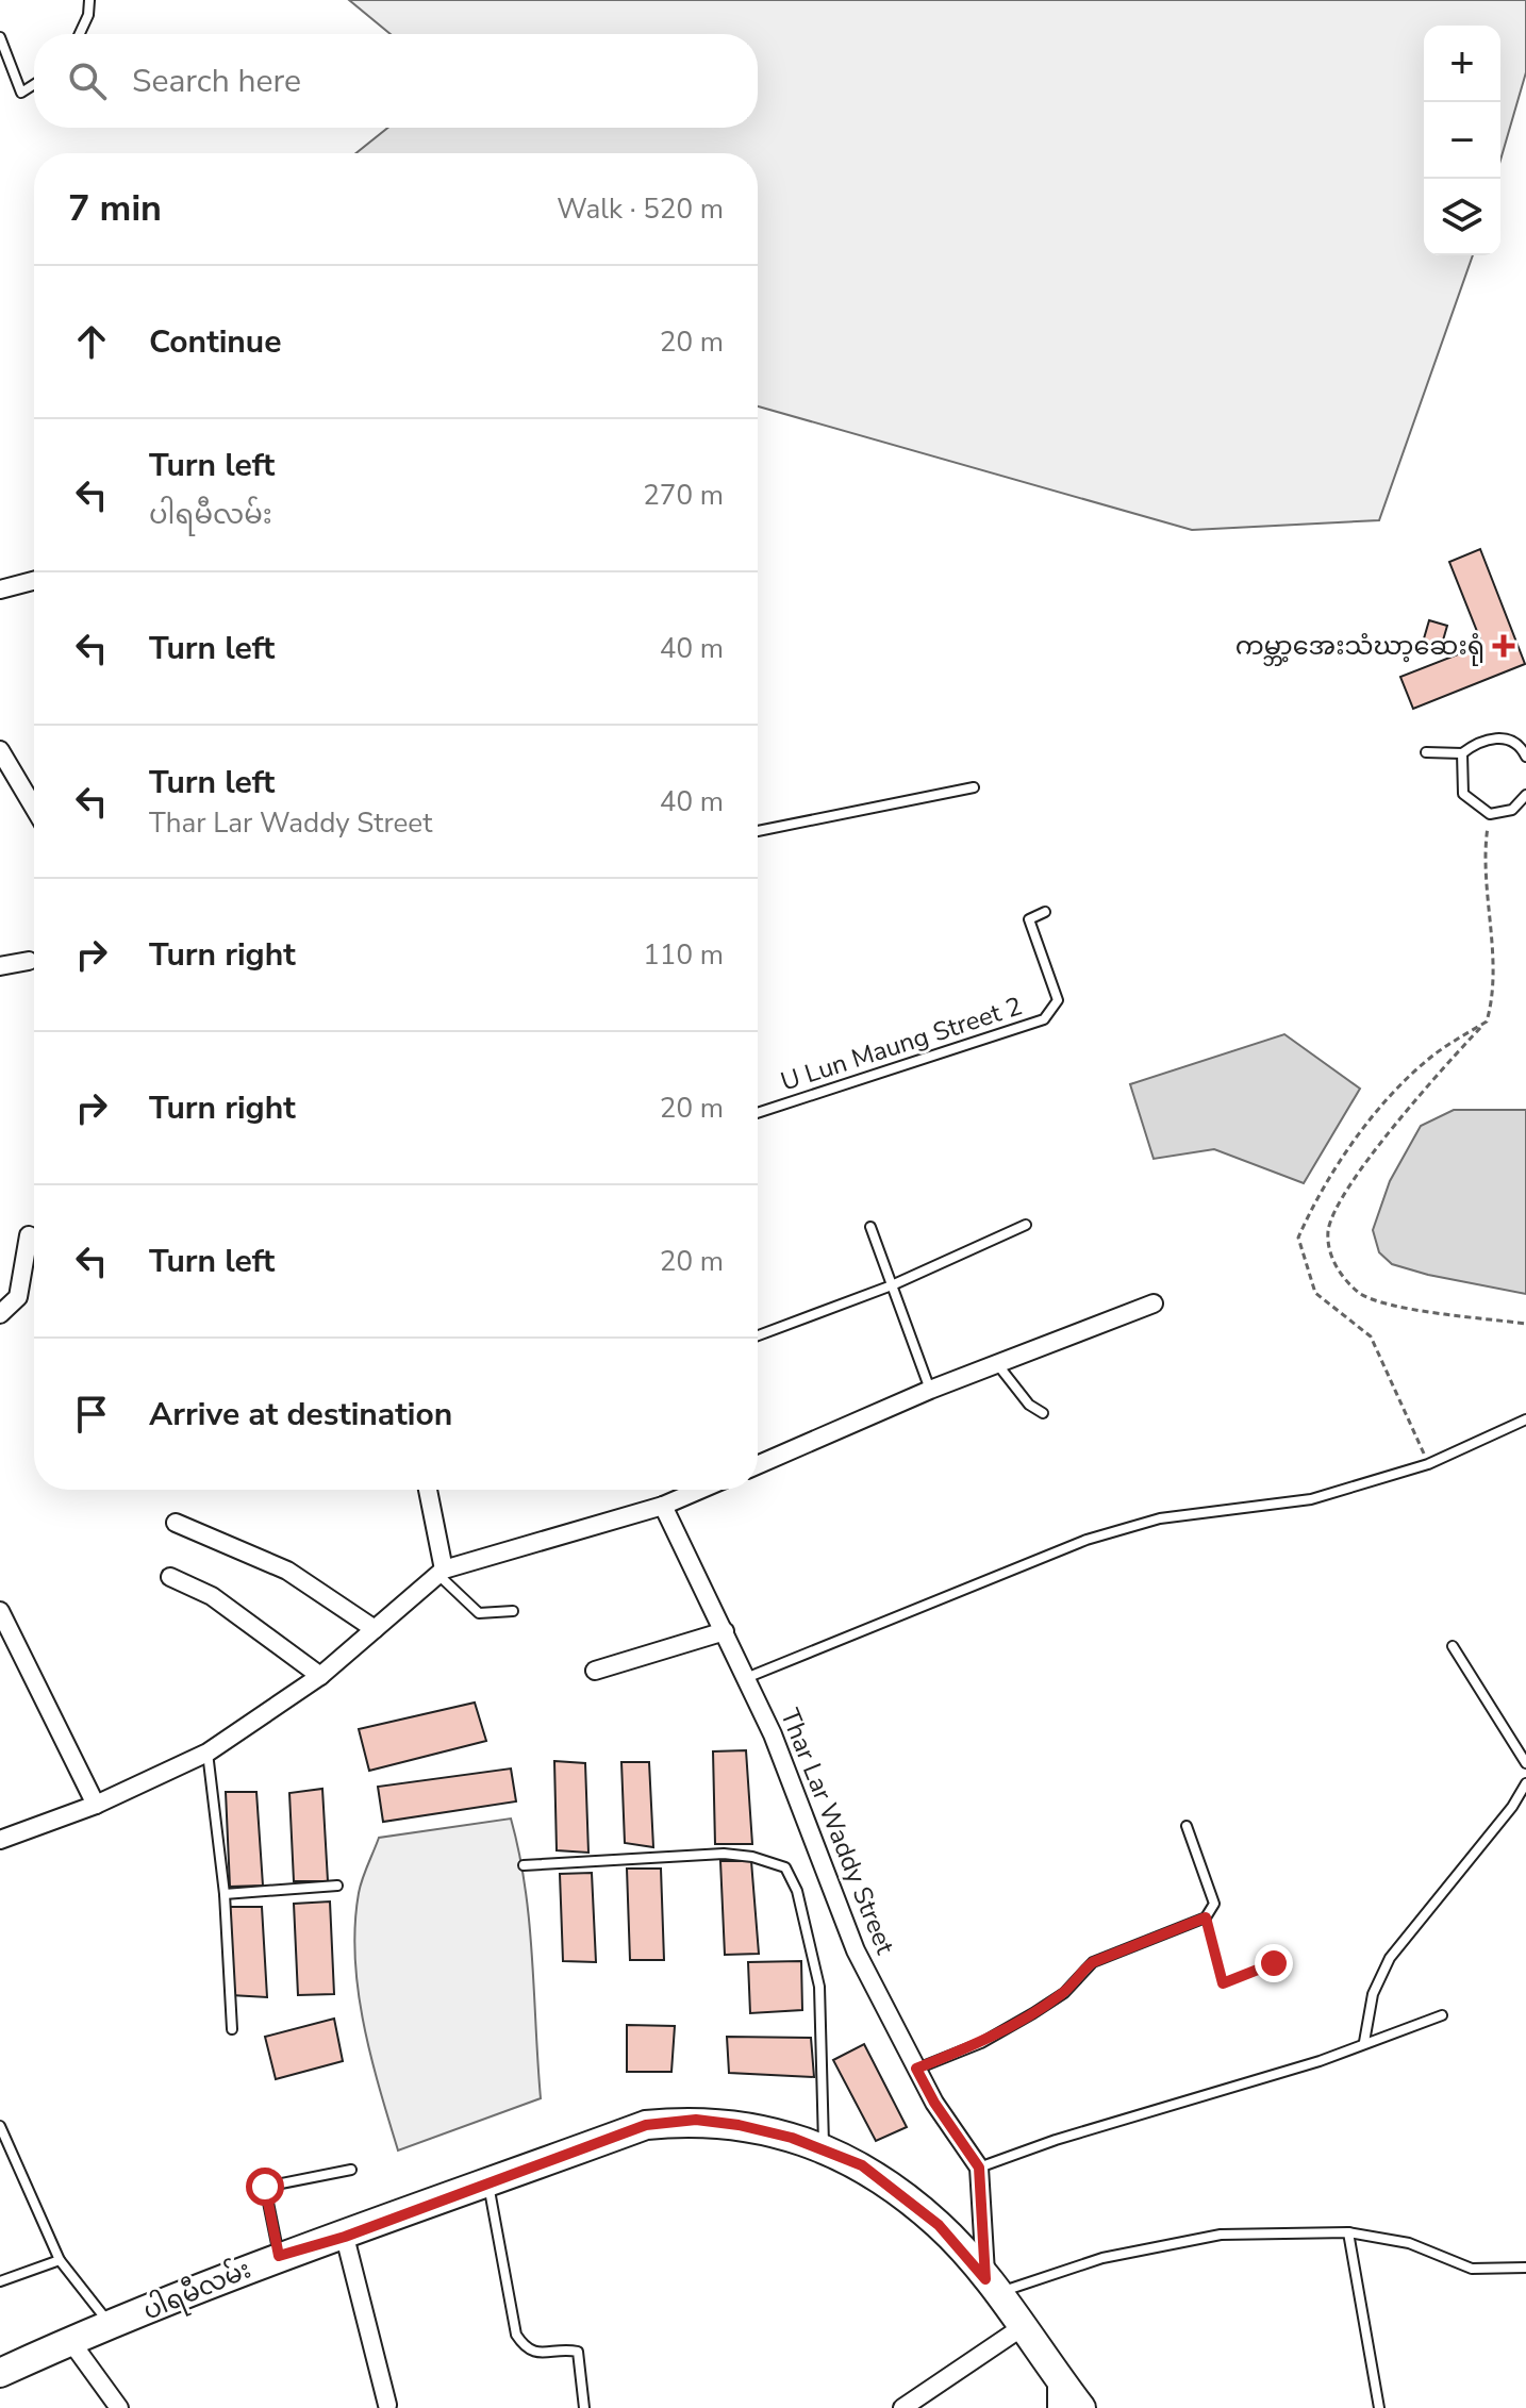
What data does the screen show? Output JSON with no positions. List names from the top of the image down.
{
  "streets": {
    "main road": ["ပါရမီလမ်း"],
    "street": ["Thar Lar Waddy Street"],
    "lane": ["U Lun Maung Street 2"]
  },
  "places": {
    "health": ["ကမ္ဘာ့အေးသံဃာ့ဆေးရုံ"]
  },
  "page": {
    "map_buttons": ["+", "−"],
    "search": "Search here",
    "heading": ["7 min", "Walk · 520 m"],
    "list": [
      ["Continue", "20 m"],
      ["Turn left", "ပါရမီလမ်း", "270 m"],
      ["Turn left", "40 m"],
      ["Turn left", "Thar Lar Waddy Street", "40 m"],
      ["Turn right", "110 m"],
      ["Turn right", "20 m"],
      ["Turn left", "20 m"],
      "Arrive at destination"
    ]
  }
}
